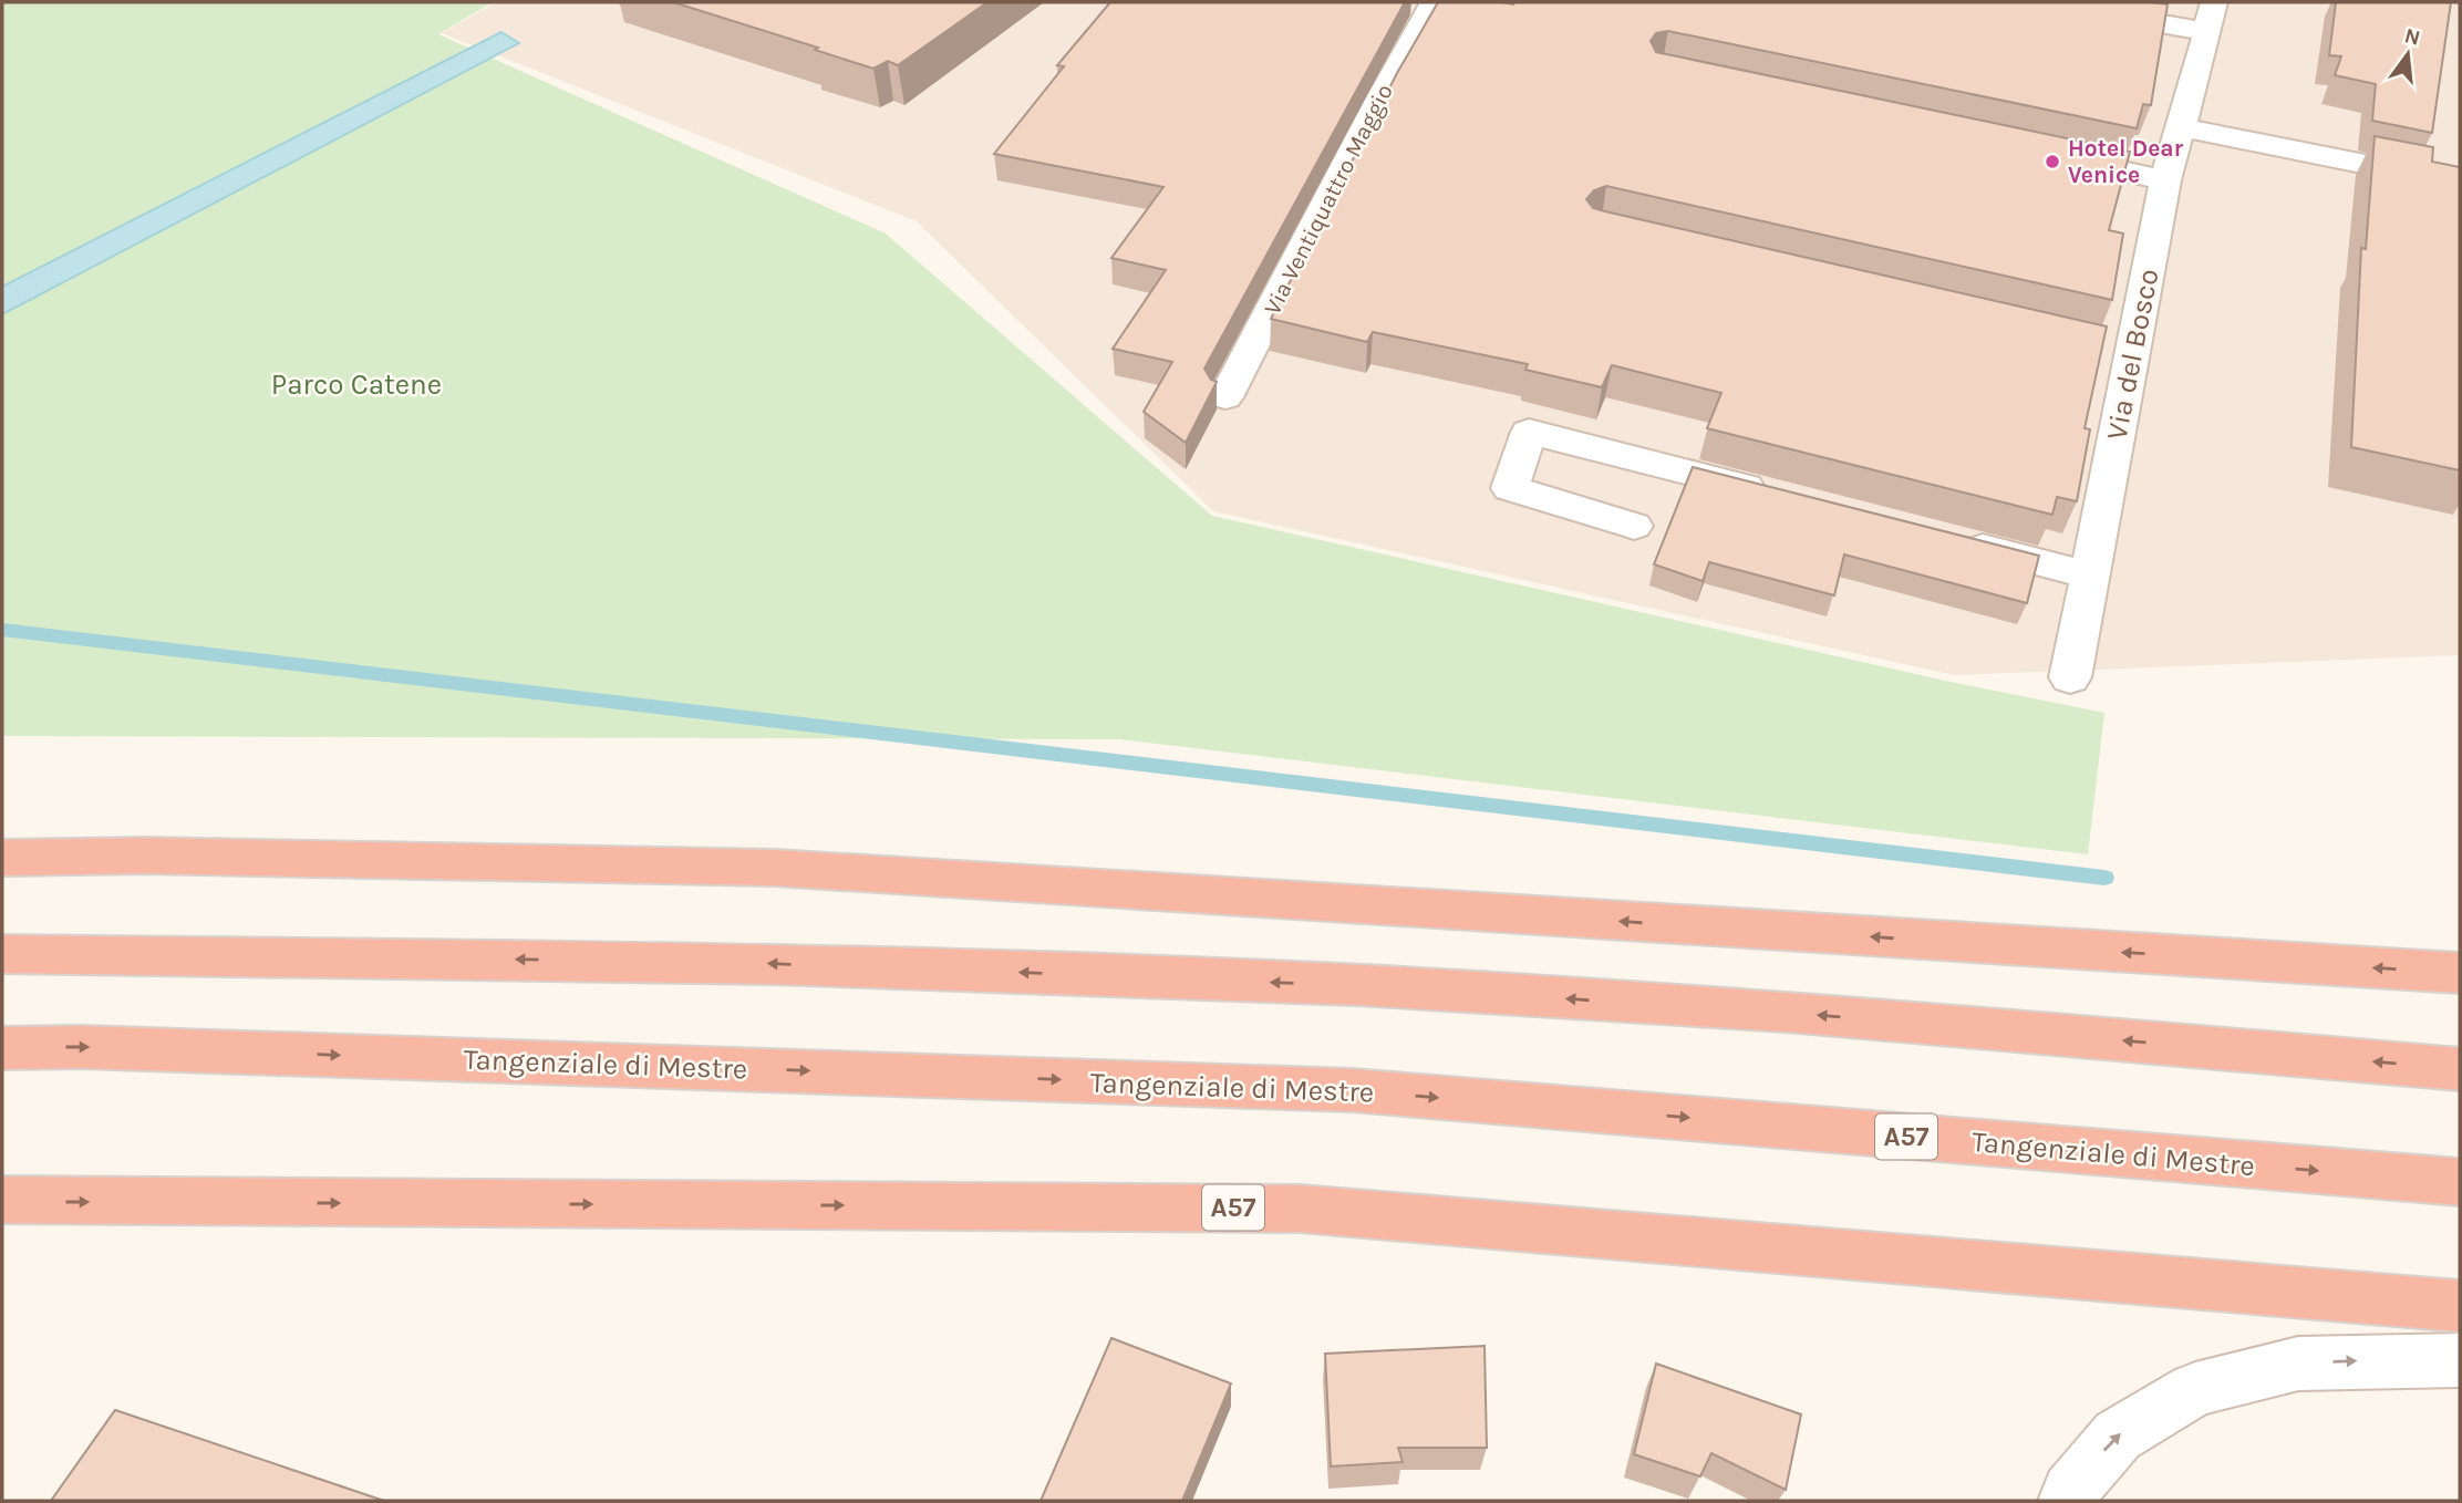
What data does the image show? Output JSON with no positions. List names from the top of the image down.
{
  "streets": {
    "highway": ["Tangenziale di Mestre", "A57"],
    "street": ["Via Ventiquattro Maggio", "Via del Bosco"]
  },
  "parks": ["Parco Catene"],
  "places": ["Hotel Dear Venice"],
  "north": "top"
}
